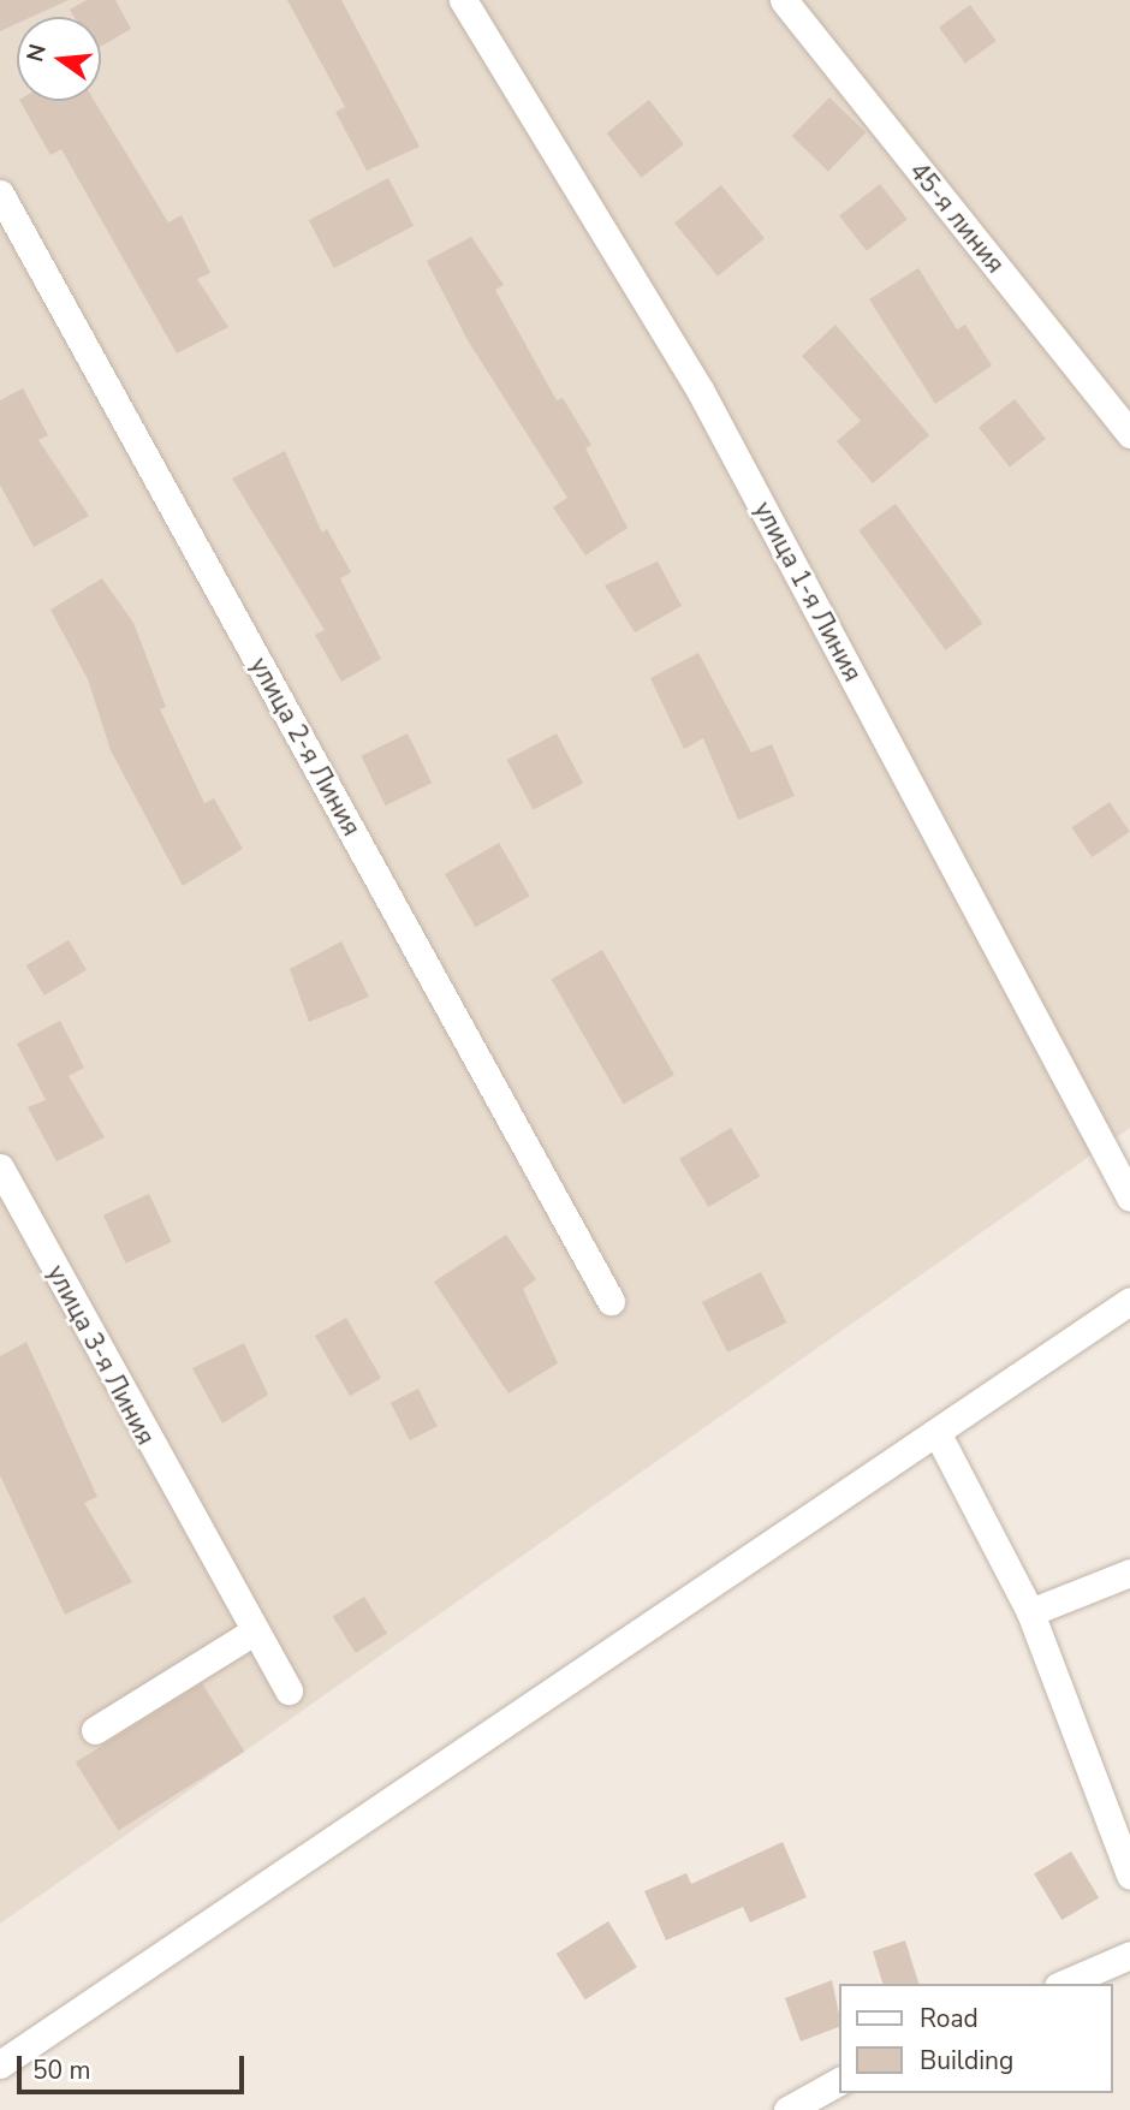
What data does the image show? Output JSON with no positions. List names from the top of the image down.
{
  "streets": {
    "street": [
      "45-я линия",
      "улица 1-я Линия",
      "улица 2-я Линия",
      "улица 3-я Линия"
    ]
  },
  "legend": ["Road", "Building"],
  "scale_bar": "50 m",
  "north": "left"
}
